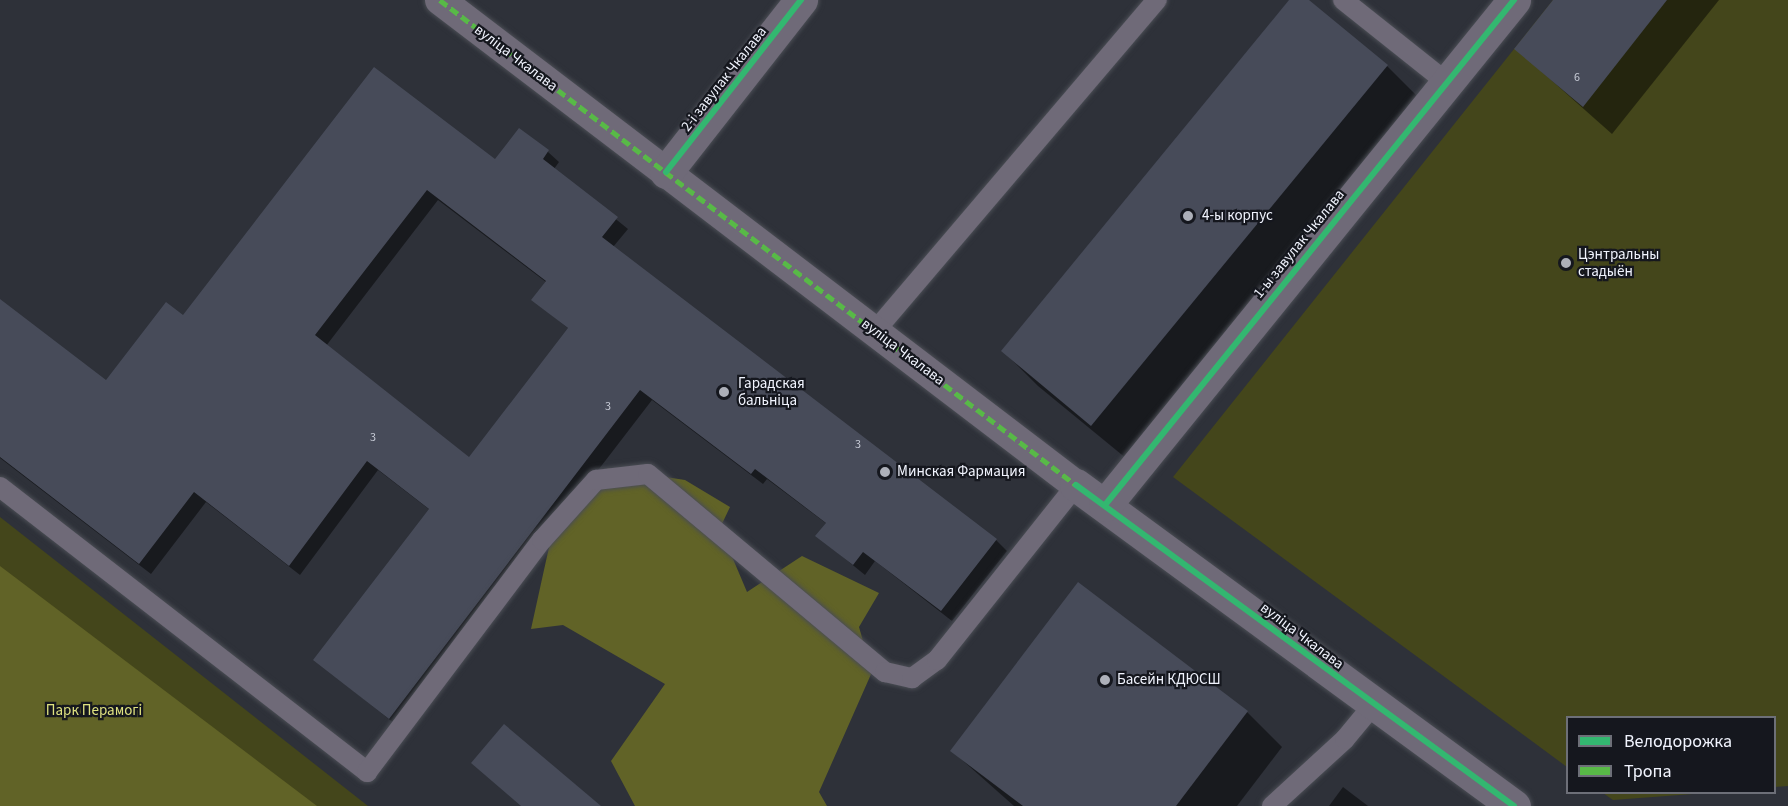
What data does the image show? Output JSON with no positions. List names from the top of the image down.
{
  "streets": {
    "street": ["вуліца Чкалава", "2-і завулак Чкалава", "1-ы завулак Чкалава"]
  },
  "crossings": [
    ["вуліца Чкалава", "2-і завулак Чкалава"],
    ["вуліца Чкалава", "1-ы завулак Чкалава"]
  ],
  "parks": ["Парк Перамогі"],
  "places": [
    "4-ы корпус",
    "Цэнтральны стадыён",
    "Гарадская бальніца",
    "Минская Фармация",
    "Басейн КДЮСШ"
  ],
  "house_numbers": [
    "6",
    "3",
    "3",
    "3"
  ],
  "legend": ["Велодорожка", "Тропа"]
}
